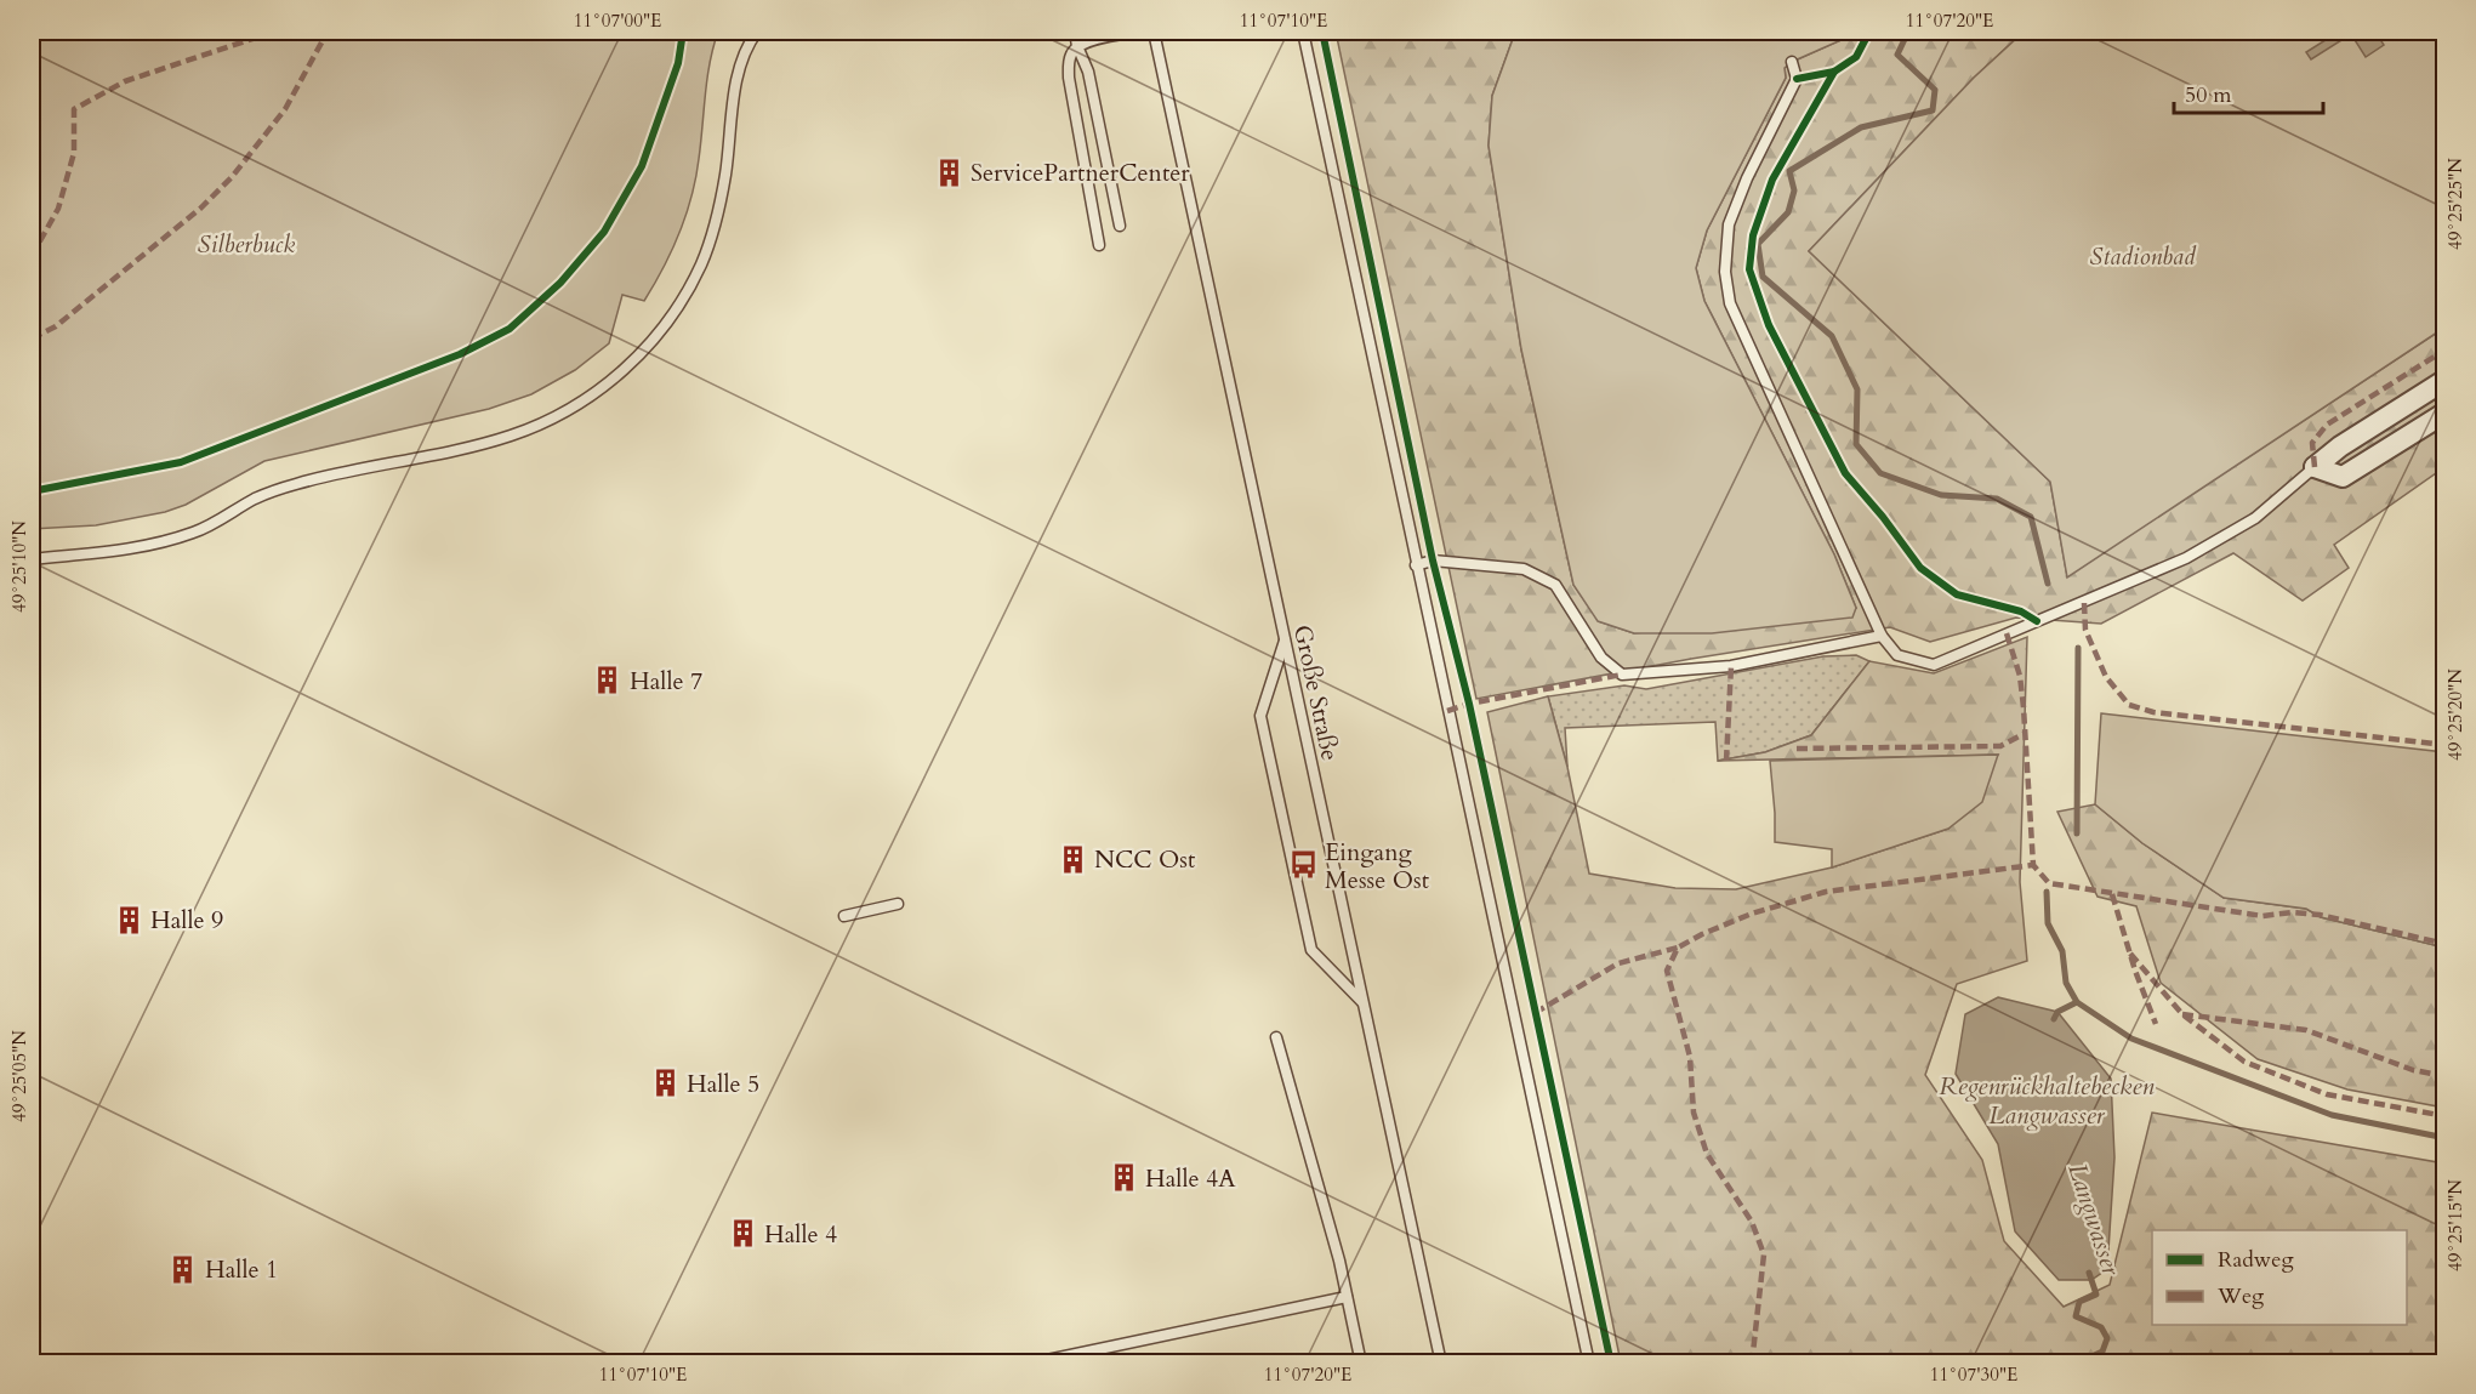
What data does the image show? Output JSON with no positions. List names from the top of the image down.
{
  "streets": {
    "lane": ["Große Straße"]
  },
  "water": ["Regenrückhaltebecken Langwasser", "Langwasser"],
  "parks": ["Silberbuck", "Stadionbad"],
  "places": {
    "building": [
      "ServicePartnerCenter",
      "Halle 7",
      "NCC Ost",
      "Halle 9",
      "Halle 5",
      "Halle 4A",
      "Halle 4",
      "Halle 1"
    ],
    "bus stop": ["Eingang Messe Ost"]
  },
  "legend": ["Radweg", "Weg"],
  "scale_bar": "50 m",
  "coordinates": [
    "11°07'00\"E",
    "11°07'10\"E",
    "11°07'20\"E",
    "49°25'25\"N",
    "49°25'10\"N",
    "49°25'20\"N",
    "49°25'05\"N",
    "49°25'15\"N",
    "11°07'30\"E"
  ]
}
